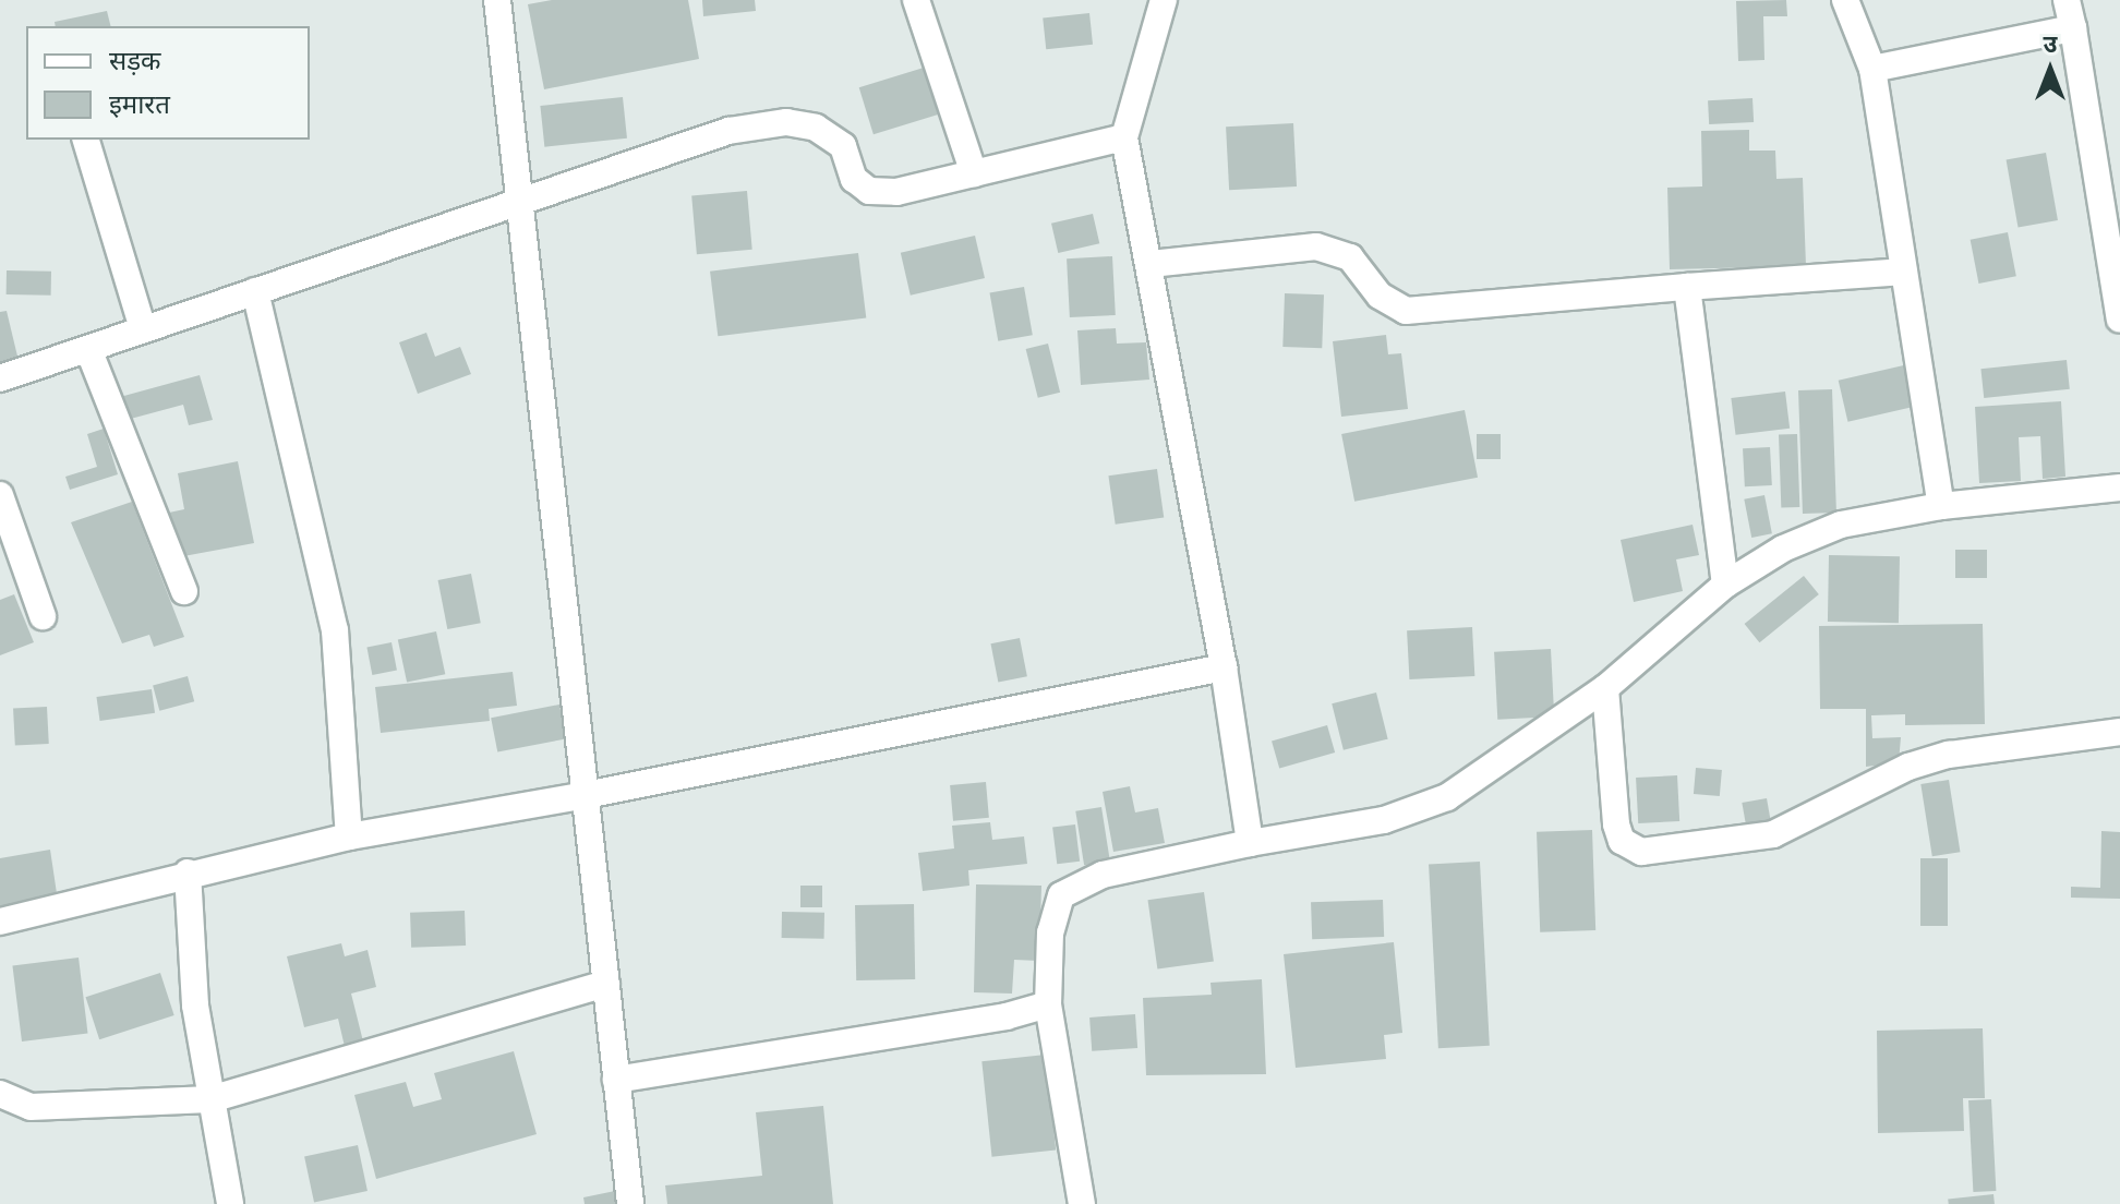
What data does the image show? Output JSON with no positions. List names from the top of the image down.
{
  "legend": ["सड़क", "इमारत"],
  "north": "top"
}
